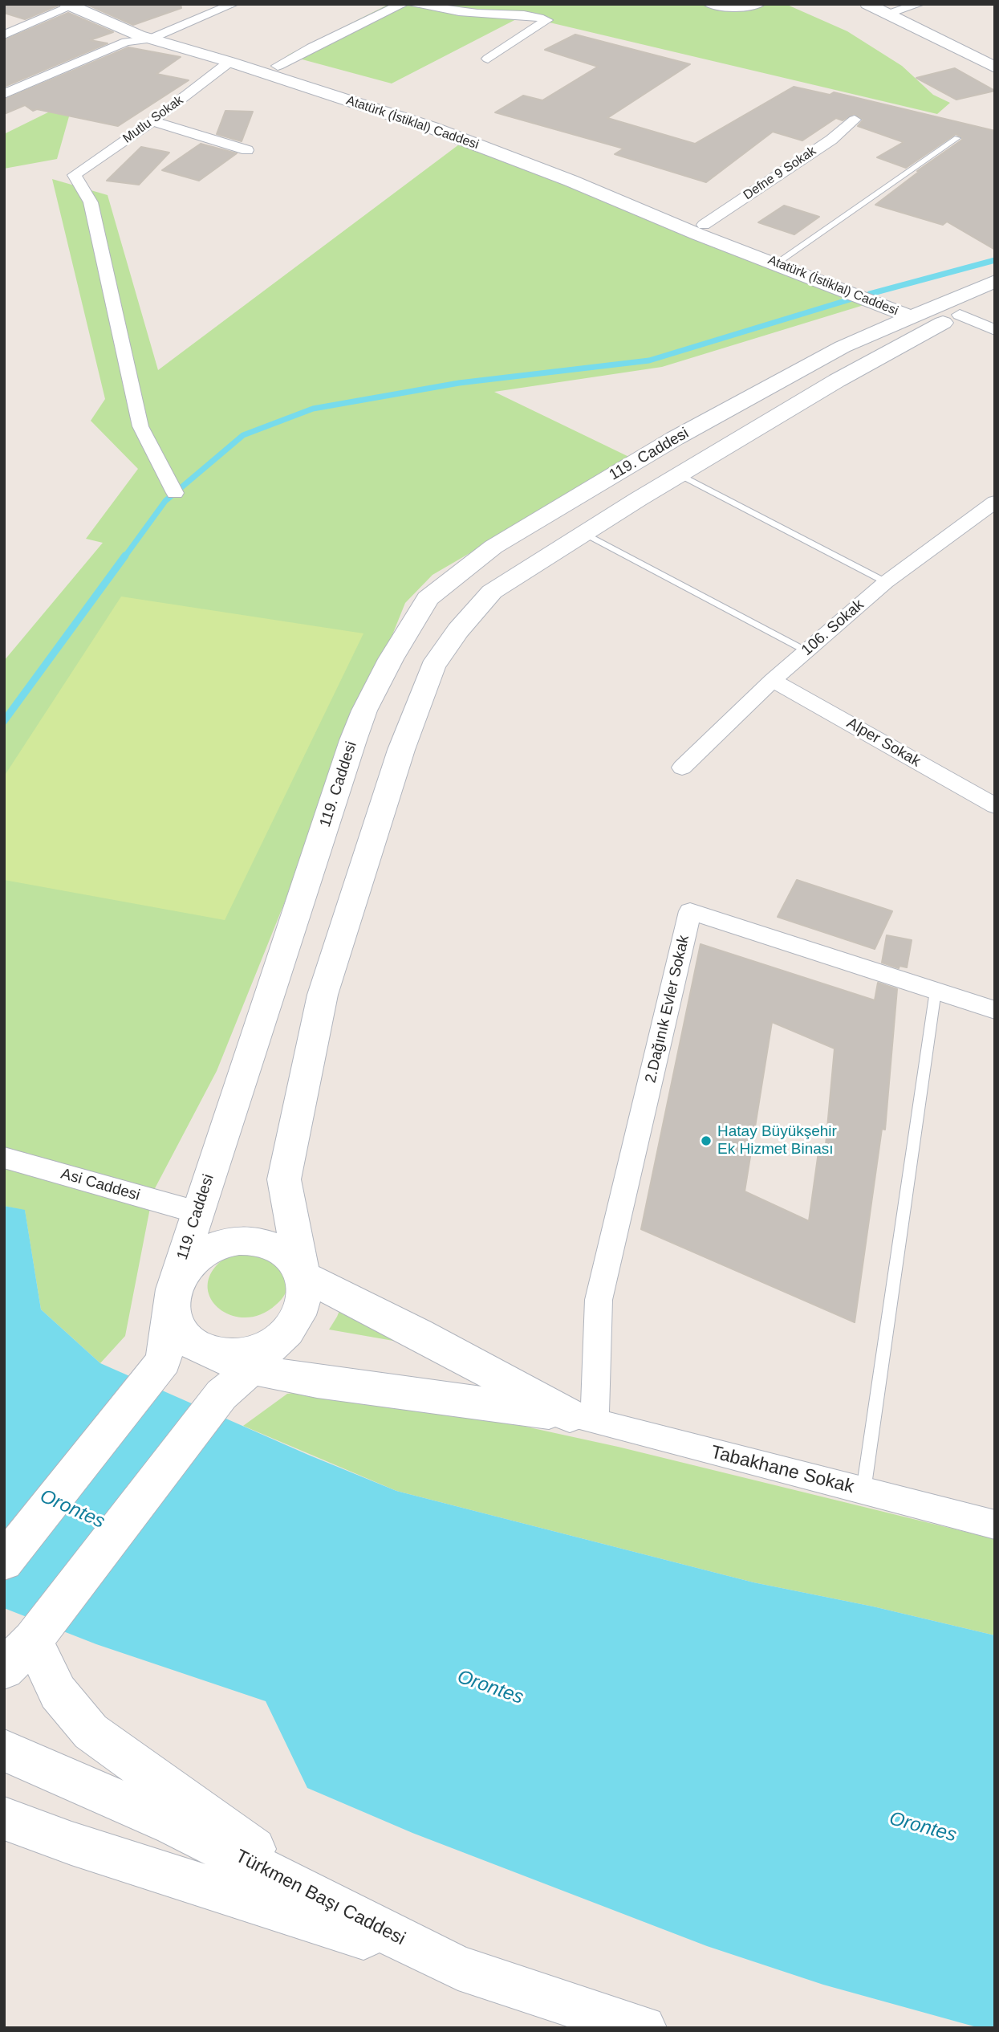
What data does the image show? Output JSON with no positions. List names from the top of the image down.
{
  "streets": {
    "street": [
      "Mutlu Sokak",
      "Atatürk (İstiklal) Caddesi",
      "Defne 9 Sokak",
      "119. Caddesi",
      "106. Sokak",
      "Alper Sokak",
      "2.Dağınık Evler Sokak",
      "Asi Caddesi",
      "Tabakhane Sokak",
      "Türkmen Başı Caddesi"
    ]
  },
  "crossings": [
    ["Mutlu Sokak", "Atatürk (İstiklal) Caddesi"],
    ["Atatürk (İstiklal) Caddesi", "Defne 9 Sokak"],
    ["Atatürk (İstiklal) Caddesi", "119. Caddesi"],
    ["119. Caddesi", "Asi Caddesi"],
    ["106. Sokak", "Alper Sokak"],
    ["2.Dağınık Evler Sokak", "Tabakhane Sokak"]
  ],
  "water": ["Orontes"],
  "places": ["Hatay Büyükşehir Ek Hizmet Binası"]
}
